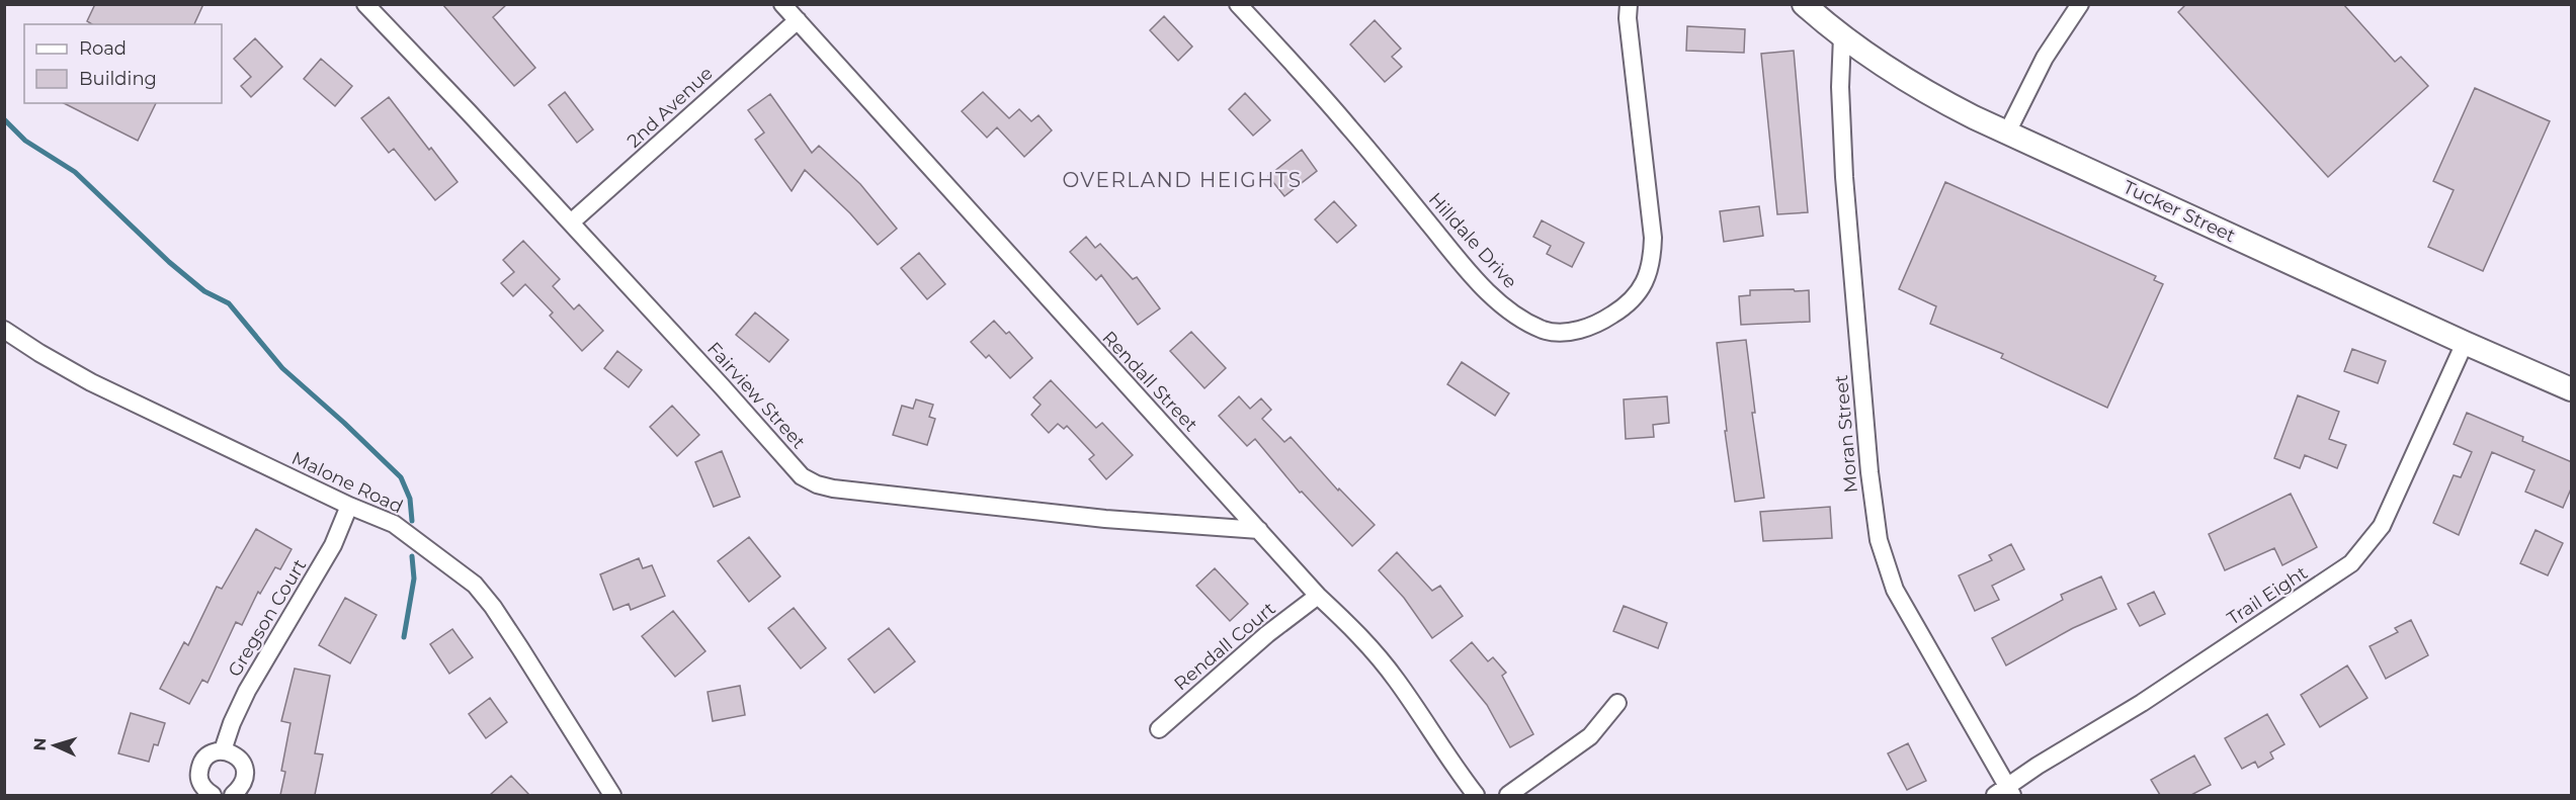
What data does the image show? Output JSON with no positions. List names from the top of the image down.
{
  "streets": {
    "street": [
      "2nd Avenue",
      "Tucker Street",
      "Hilldale Drive",
      "Rendall Street",
      "Fairview Street",
      "Moran Street",
      "Malone Road",
      "Trail Eight",
      "Gregson Court",
      "Rendall Court"
    ]
  },
  "crossings": [
    ["2nd Avenue", "Rendall Street"],
    ["2nd Avenue", "Fairview Street"],
    ["Tucker Street", "Moran Street"],
    ["Tucker Street", "Trail Eight"],
    ["Rendall Street", "Fairview Street"],
    ["Rendall Street", "Rendall Court"],
    ["Moran Street", "Trail Eight"],
    ["Malone Road", "Gregson Court"]
  ],
  "districts": ["OVERLAND HEIGHTS"],
  "legend": ["Road", "Building"],
  "north": "left"
}
